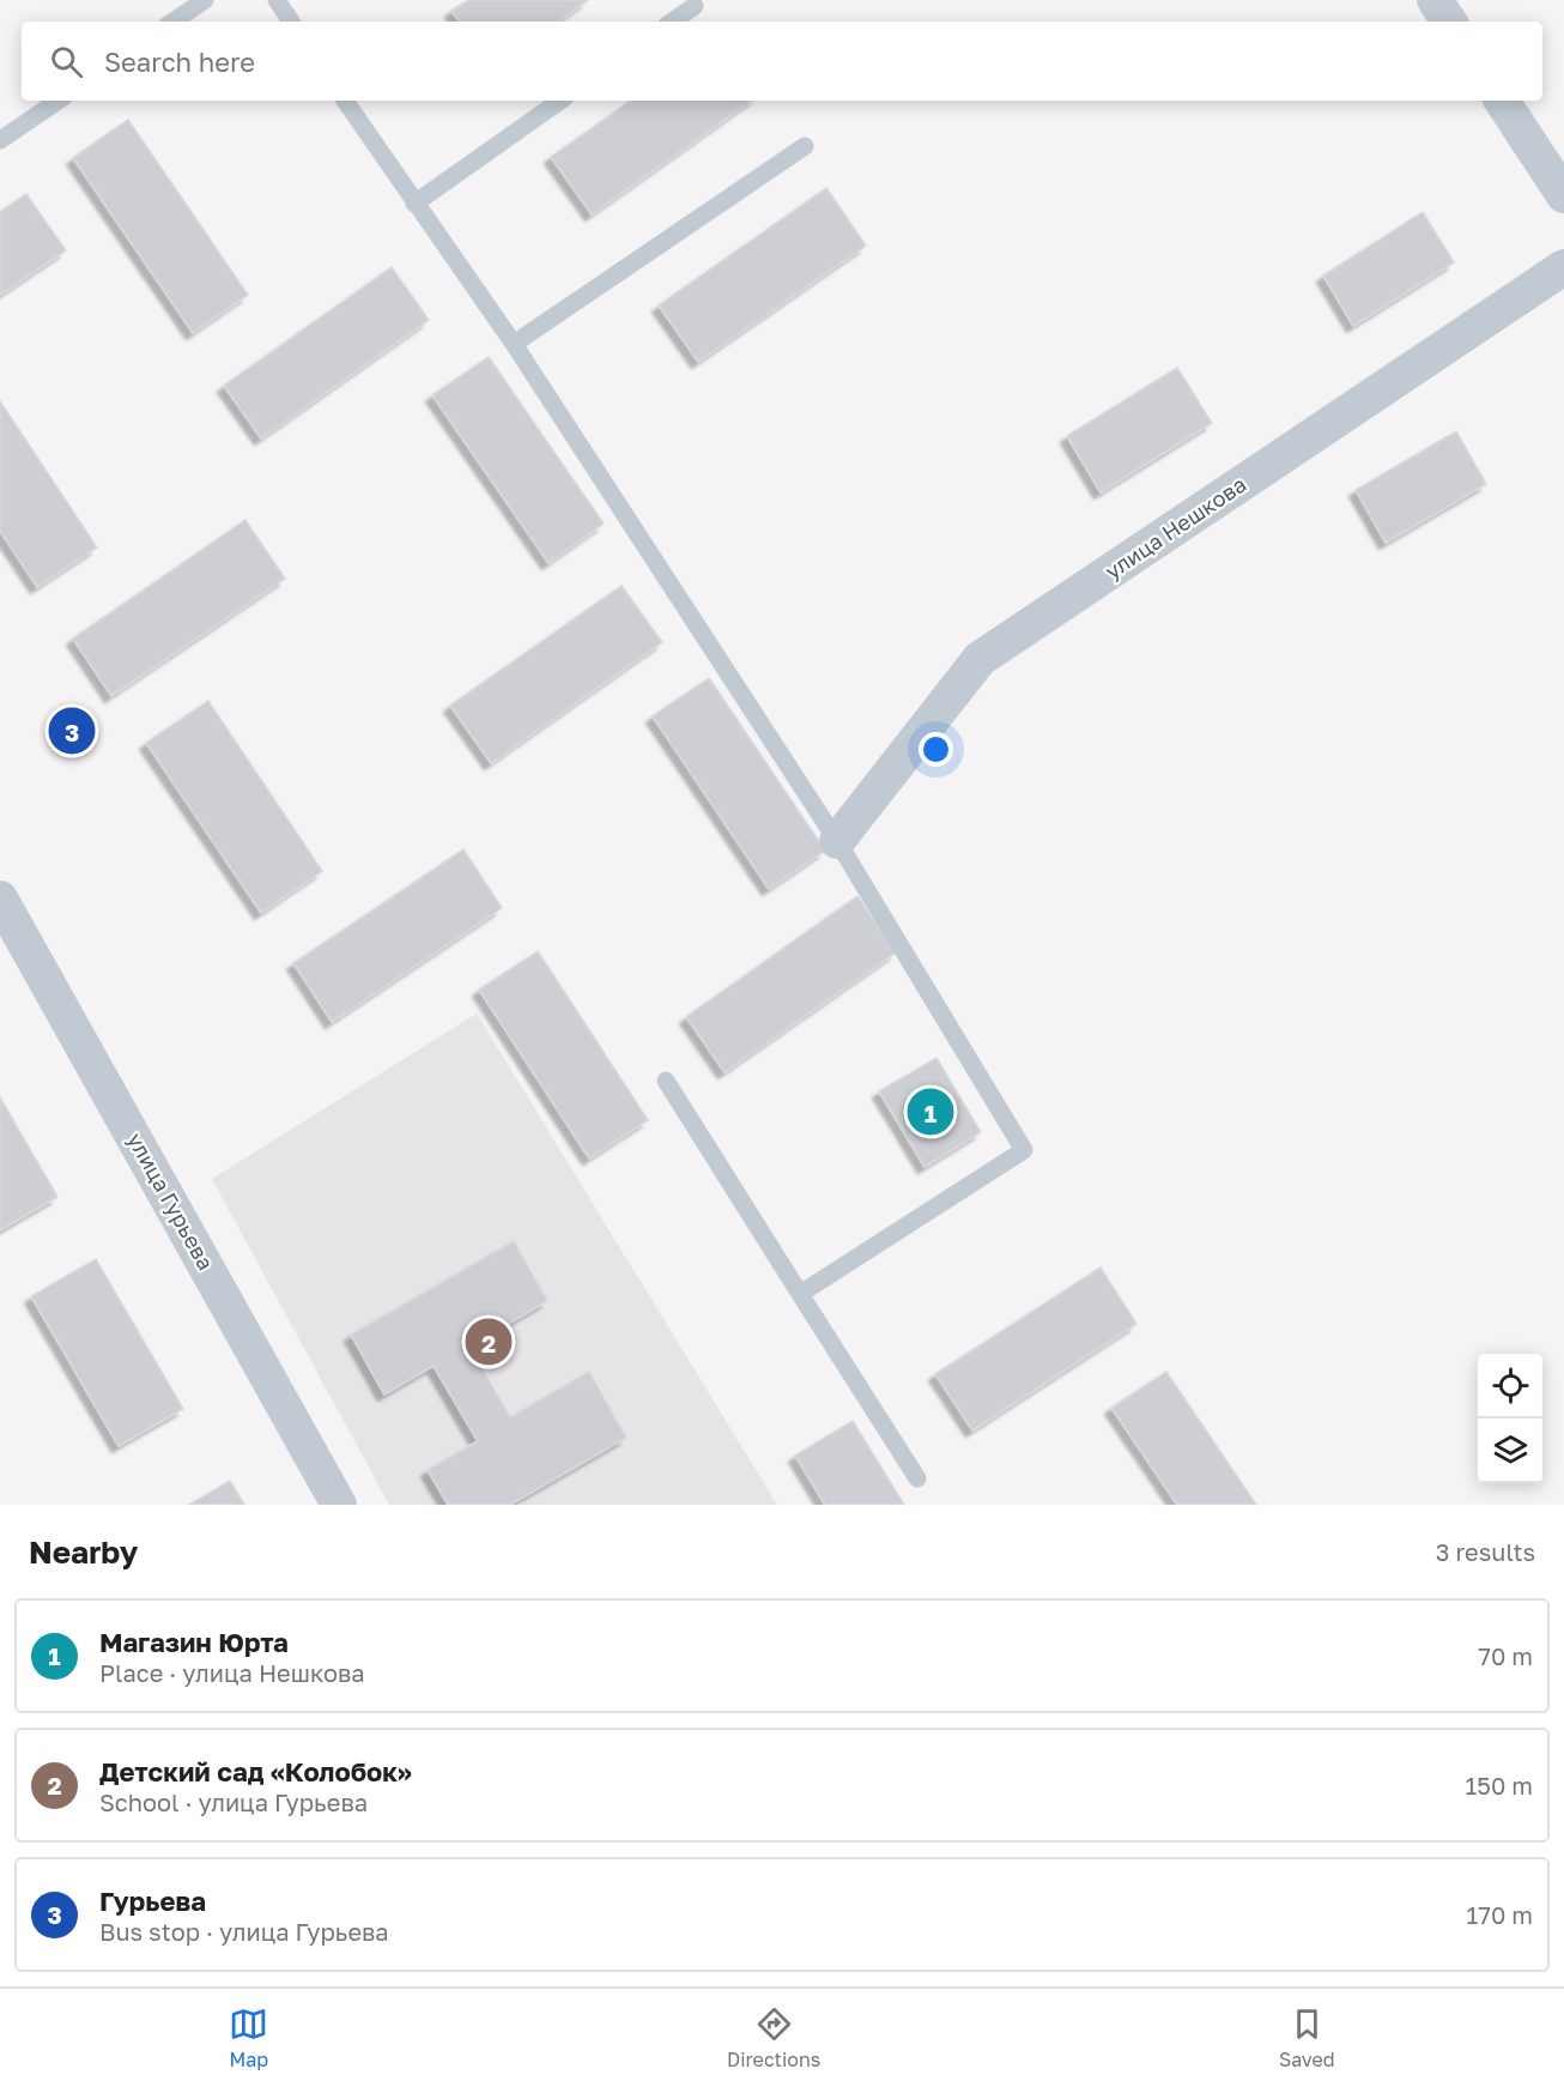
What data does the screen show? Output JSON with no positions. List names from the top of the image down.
{
  "streets": {
    "street": ["улица Нешкова", "улица Гурьева"]
  },
  "page": {
    "search": "Search here",
    "pins": ["3", "1", "2"],
    "heading": ["Nearby", "3 results"],
    "list": [
      {
        "mark": "1",
        "name": "Магазин Юрта",
        "note": "Place · улица Нешкова",
        "value": "70 m"
      },
      {
        "mark": "2",
        "name": "Детский сад «Колобок»",
        "note": "School · улица Гурьева",
        "value": "150 m"
      },
      {
        "mark": "3",
        "name": "Гурьева",
        "note": "Bus stop · улица Гурьева",
        "value": "170 m"
      }
    ],
    "nav": ["Map", "Directions", "Saved"]
  }
}
